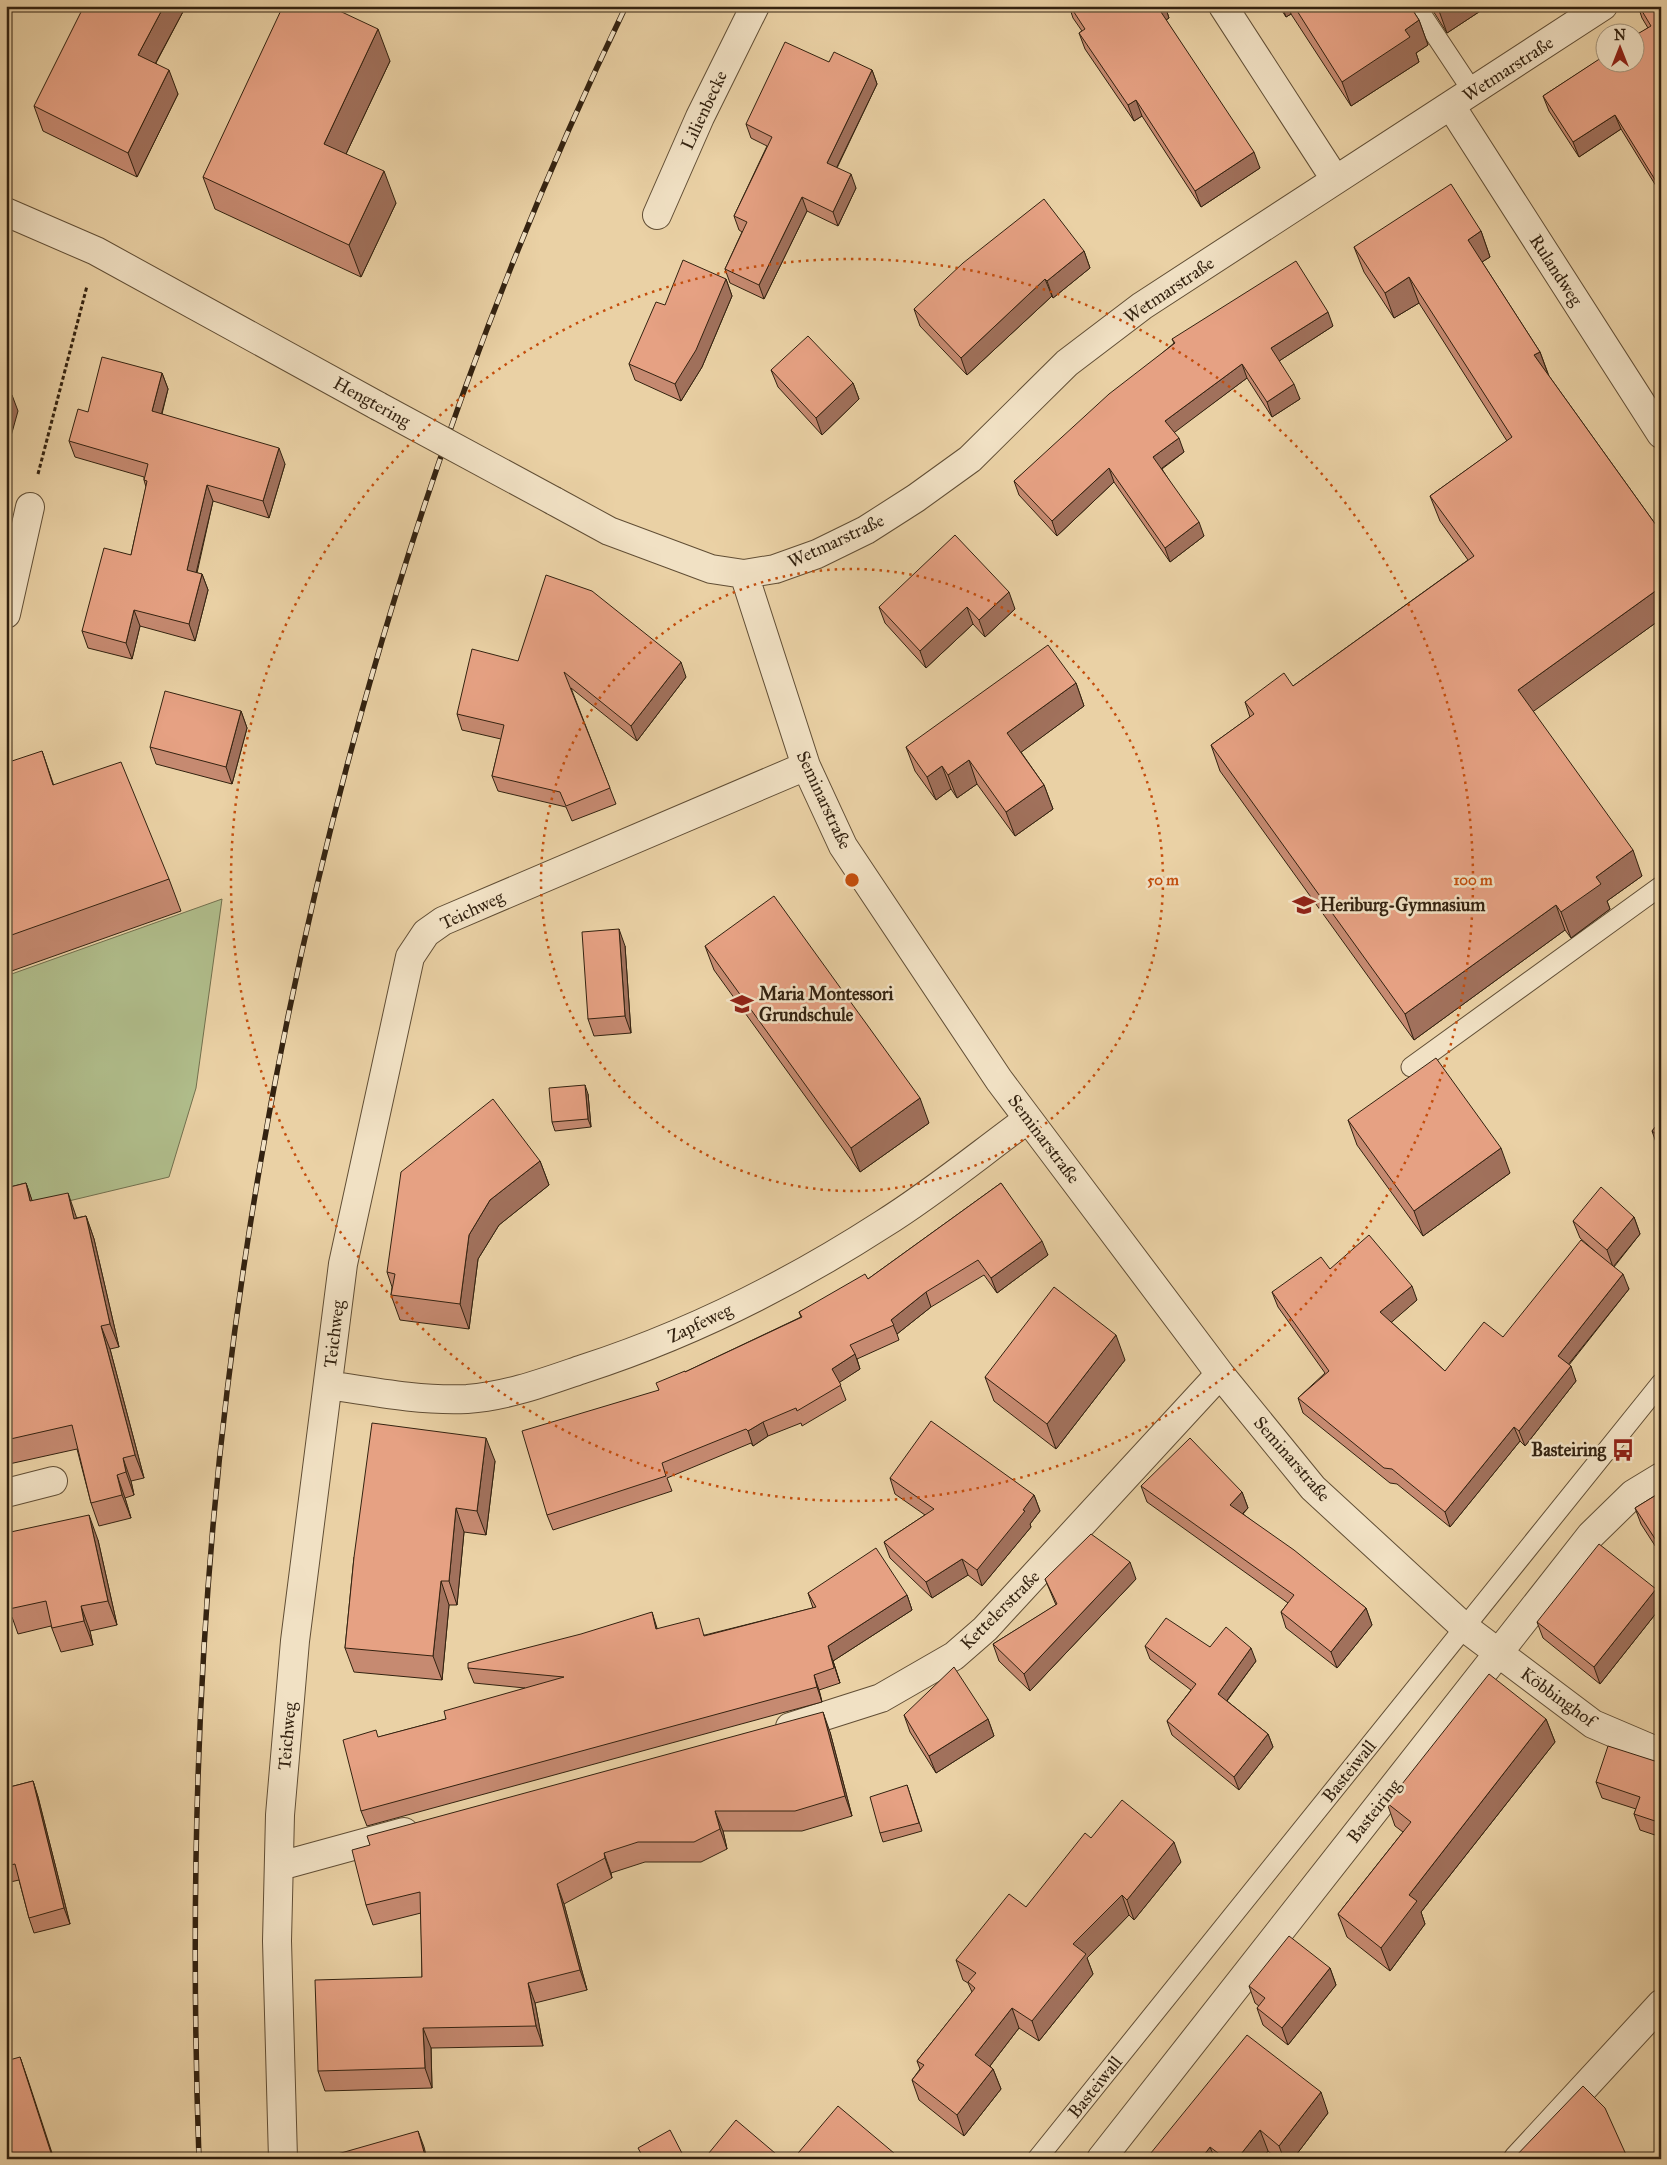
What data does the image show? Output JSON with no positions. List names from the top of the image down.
{
  "streets": {
    "street": [
      "Wetmarstraße",
      "Lilienbecke",
      "Rulandweg",
      "Hengtering",
      "Seminarstraße",
      "Teichweg",
      "Zapfeweg",
      "Kettelerstraße",
      "Köbbinghof",
      "Basteiring"
    ],
    "lane": ["Basteiwall"]
  },
  "crossings": [
    ["Wetmarstraße", "Rulandweg"],
    ["Wetmarstraße", "Hengtering"],
    ["Wetmarstraße", "Seminarstraße"],
    ["Hengtering", "Seminarstraße"],
    ["Seminarstraße", "Teichweg"],
    ["Seminarstraße", "Zapfeweg"],
    ["Seminarstraße", "Kettelerstraße"],
    ["Seminarstraße", "Köbbinghof"],
    ["Seminarstraße", "Basteiwall"],
    ["Teichweg", "Zapfeweg"],
    ["Köbbinghof", "Basteiwall"],
    ["Köbbinghof", "Basteiring"]
  ],
  "places": {
    "school or university": ["Heriburg-Gymnasium", "Maria Montessori Grundschule"],
    "bus stop": ["Basteiring"]
  },
  "north": "top",
  "rings": ["50 m", "100 m"]
}
